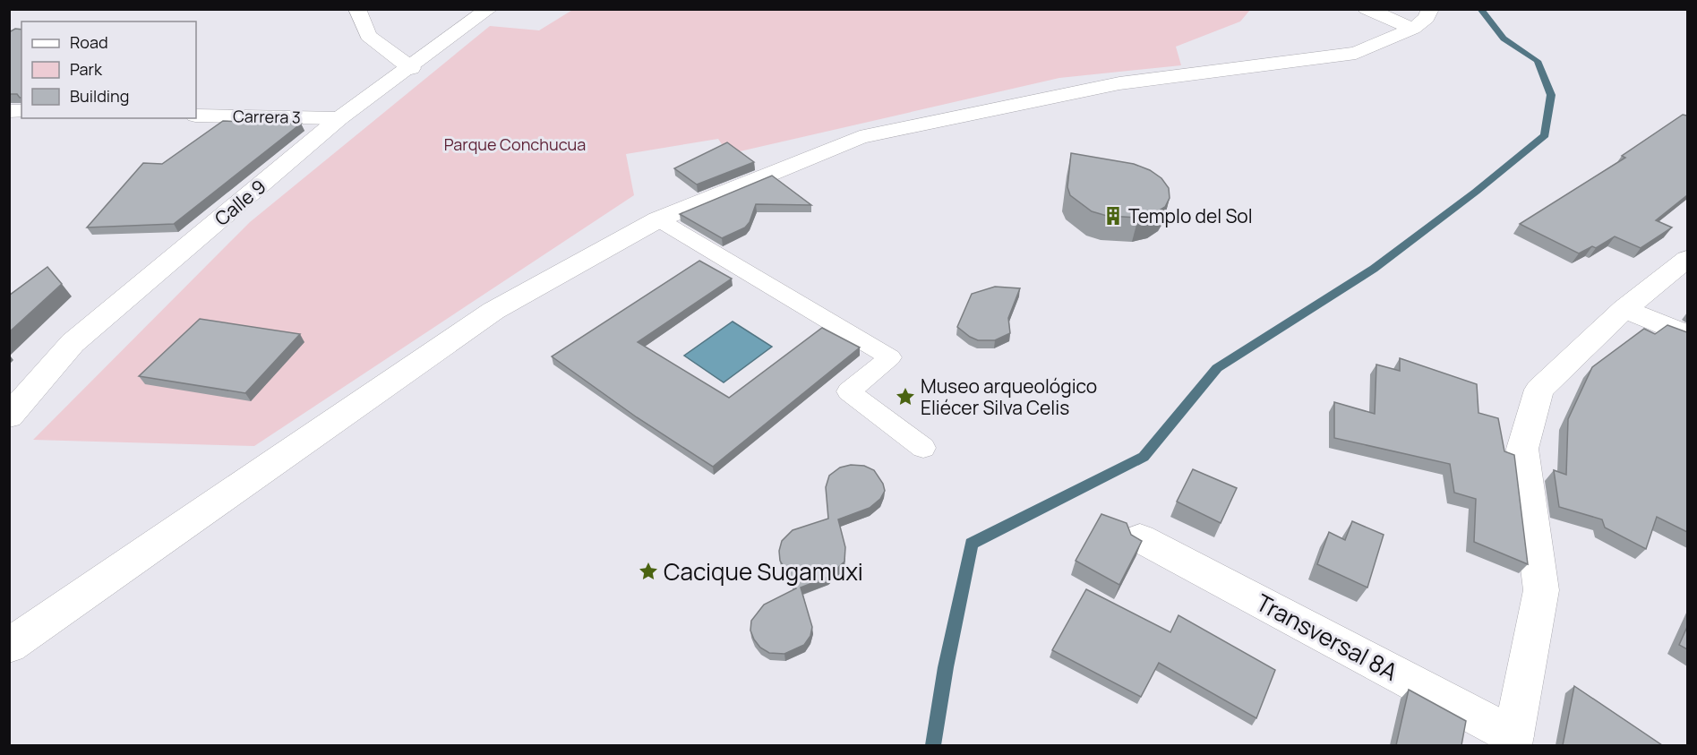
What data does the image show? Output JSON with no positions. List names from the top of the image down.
{
  "streets": {
    "street": ["Carrera 3", "Calle 9", "Transversal 8A"]
  },
  "crossings": [
    ["Carrera 3", "Calle 9"]
  ],
  "parks": ["Parque Conchucua"],
  "places": {
    "building": ["Templo del Sol"],
    "place": ["Museo arqueológico Eliécer Silva Celis", "Cacique Sugamuxi"]
  },
  "legend": ["Road", "Park", "Building"]
}
